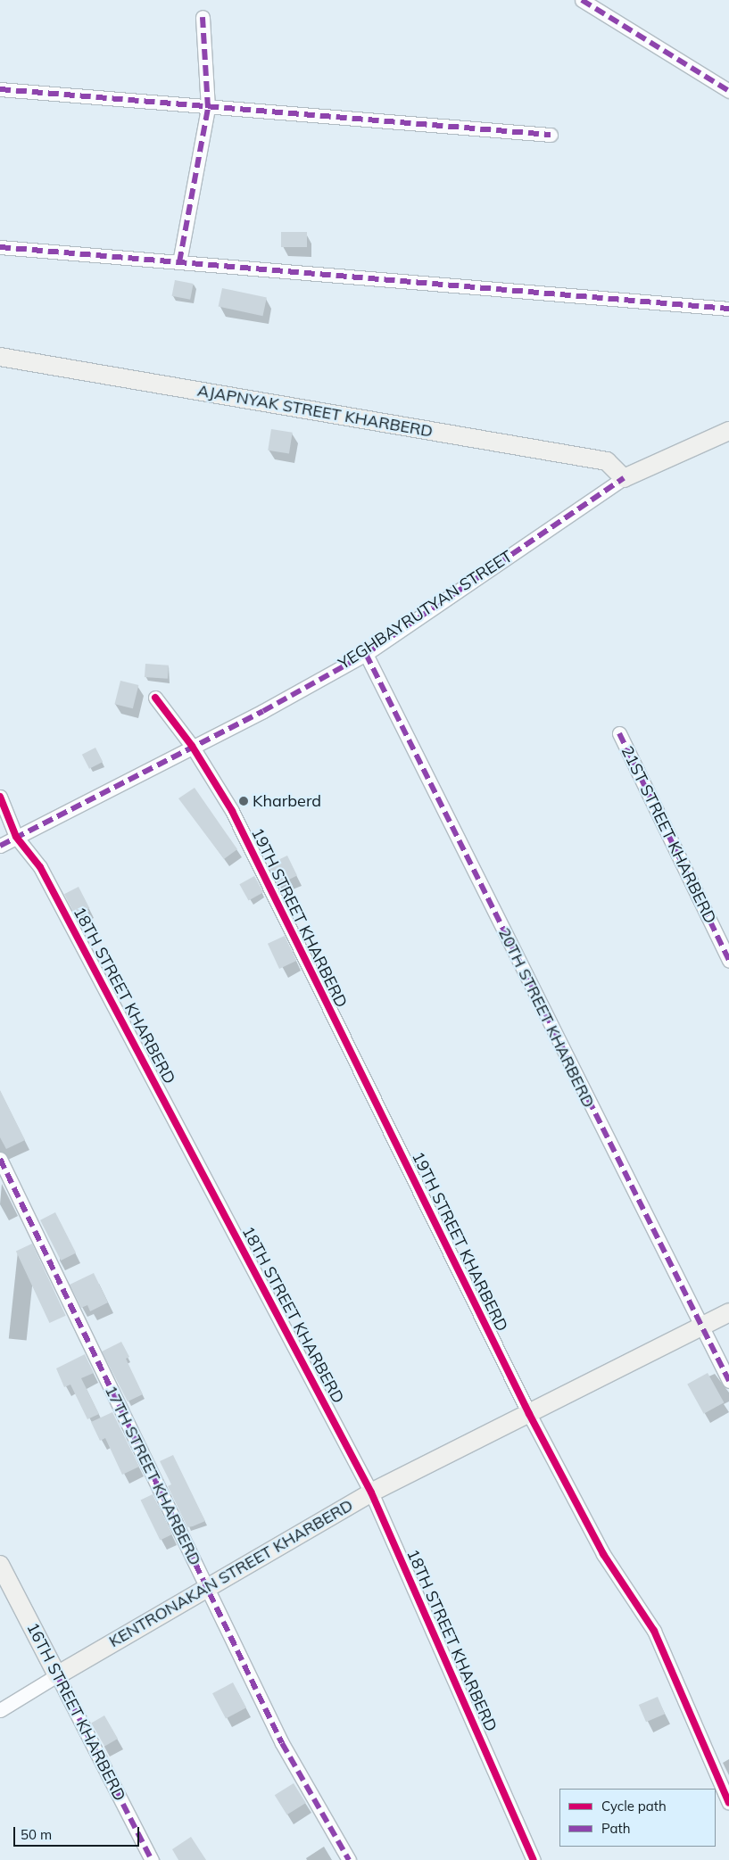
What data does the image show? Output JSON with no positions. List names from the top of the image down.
{
  "streets": {
    "street": [
      "AJAPNYAK STREET KHARBERD",
      "YEGHBAYRUTYAN STREET",
      "21ST STREET KHARBERD",
      "19TH STREET KHARBERD",
      "18TH STREET KHARBERD",
      "20TH STREET KHARBERD",
      "17TH STREET KHARBERD",
      "KENTRONAKAN STREET KHARBERD",
      "16TH STREET KHARBERD"
    ]
  },
  "crossings": [
    ["AJAPNYAK STREET KHARBERD", "YEGHBAYRUTYAN STREET"],
    ["YEGHBAYRUTYAN STREET", "19TH STREET KHARBERD"],
    ["YEGHBAYRUTYAN STREET", "18TH STREET KHARBERD"],
    ["YEGHBAYRUTYAN STREET", "20TH STREET KHARBERD"],
    ["19TH STREET KHARBERD", "KENTRONAKAN STREET KHARBERD"],
    ["18TH STREET KHARBERD", "KENTRONAKAN STREET KHARBERD"],
    ["20TH STREET KHARBERD", "KENTRONAKAN STREET KHARBERD"],
    ["17TH STREET KHARBERD", "KENTRONAKAN STREET KHARBERD"],
    ["KENTRONAKAN STREET KHARBERD", "16TH STREET KHARBERD"]
  ],
  "places": ["Kharberd"],
  "legend": ["Cycle path", "Path"],
  "scale_bar": "50 m"
}
